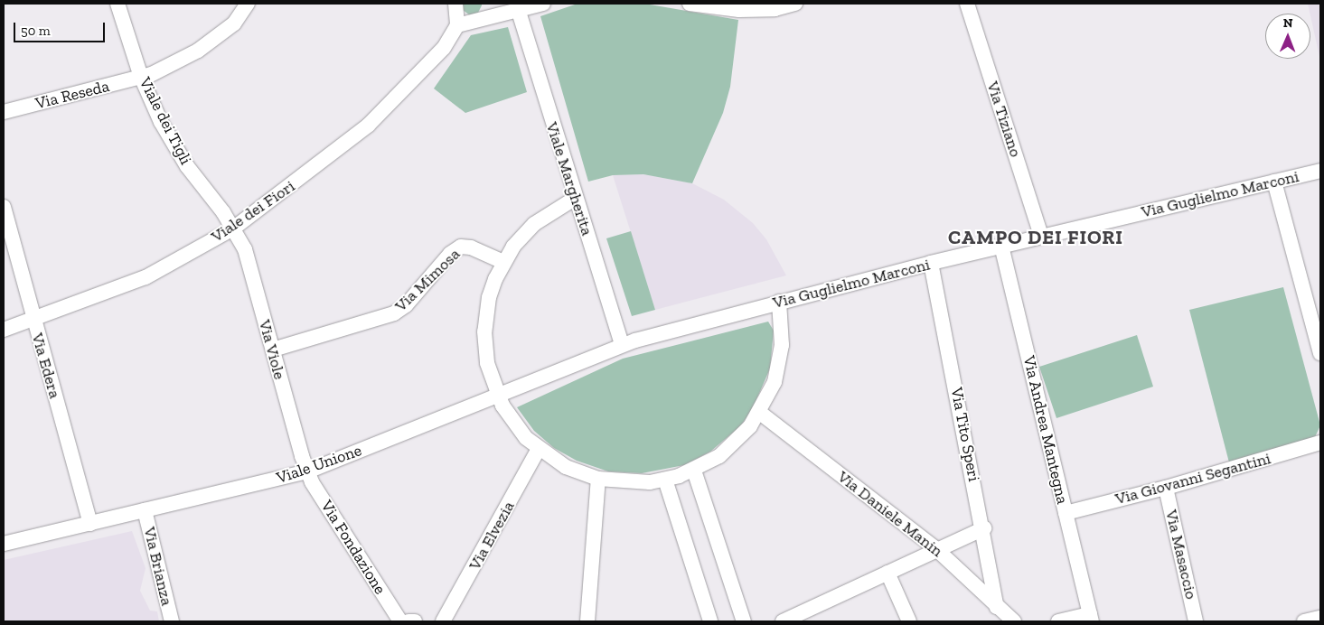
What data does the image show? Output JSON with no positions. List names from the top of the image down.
{
  "streets": {
    "street": [
      "Via Reseda",
      "Via Tiziano",
      "Viale dei Tigli",
      "Viale Margherita",
      "Via Guglielmo Marconi",
      "Viale dei Fiori",
      "Via Mimosa",
      "Via Viole",
      "Via Edera",
      "Via Andrea Mantegna",
      "Via Tito Speri",
      "Viale Unione",
      "Via Giovanni Segantini",
      "Via Daniele Manin",
      "Via Elvezia",
      "Via Fondazione",
      "Via Masaccio",
      "Via Brianza"
    ]
  },
  "crossings": [
    ["Via Reseda", "Viale dei Tigli"],
    ["Via Tiziano", "Via Guglielmo Marconi"],
    ["Viale dei Tigli", "Viale dei Fiori"],
    ["Viale dei Tigli", "Via Viole"],
    ["Viale Margherita", "Via Guglielmo Marconi"],
    ["Viale Margherita", "Viale Unione"],
    ["Via Guglielmo Marconi", "Via Andrea Mantegna"],
    ["Via Guglielmo Marconi", "Via Tito Speri"],
    ["Via Guglielmo Marconi", "Viale Unione"],
    ["Viale dei Fiori", "Via Viole"],
    ["Viale dei Fiori", "Via Edera"],
    ["Via Mimosa", "Via Viole"],
    ["Via Viole", "Viale Unione"],
    ["Via Viole", "Via Fondazione"],
    ["Via Edera", "Viale Unione"],
    ["Via Andrea Mantegna", "Via Giovanni Segantini"],
    ["Via Tito Speri", "Via Daniele Manin"],
    ["Viale Unione", "Via Fondazione"],
    ["Viale Unione", "Via Brianza"],
    ["Via Giovanni Segantini", "Via Masaccio"]
  ],
  "districts": ["CAMPO DEI FIORI"],
  "scale_bar": "50 m",
  "north": "top"
}
